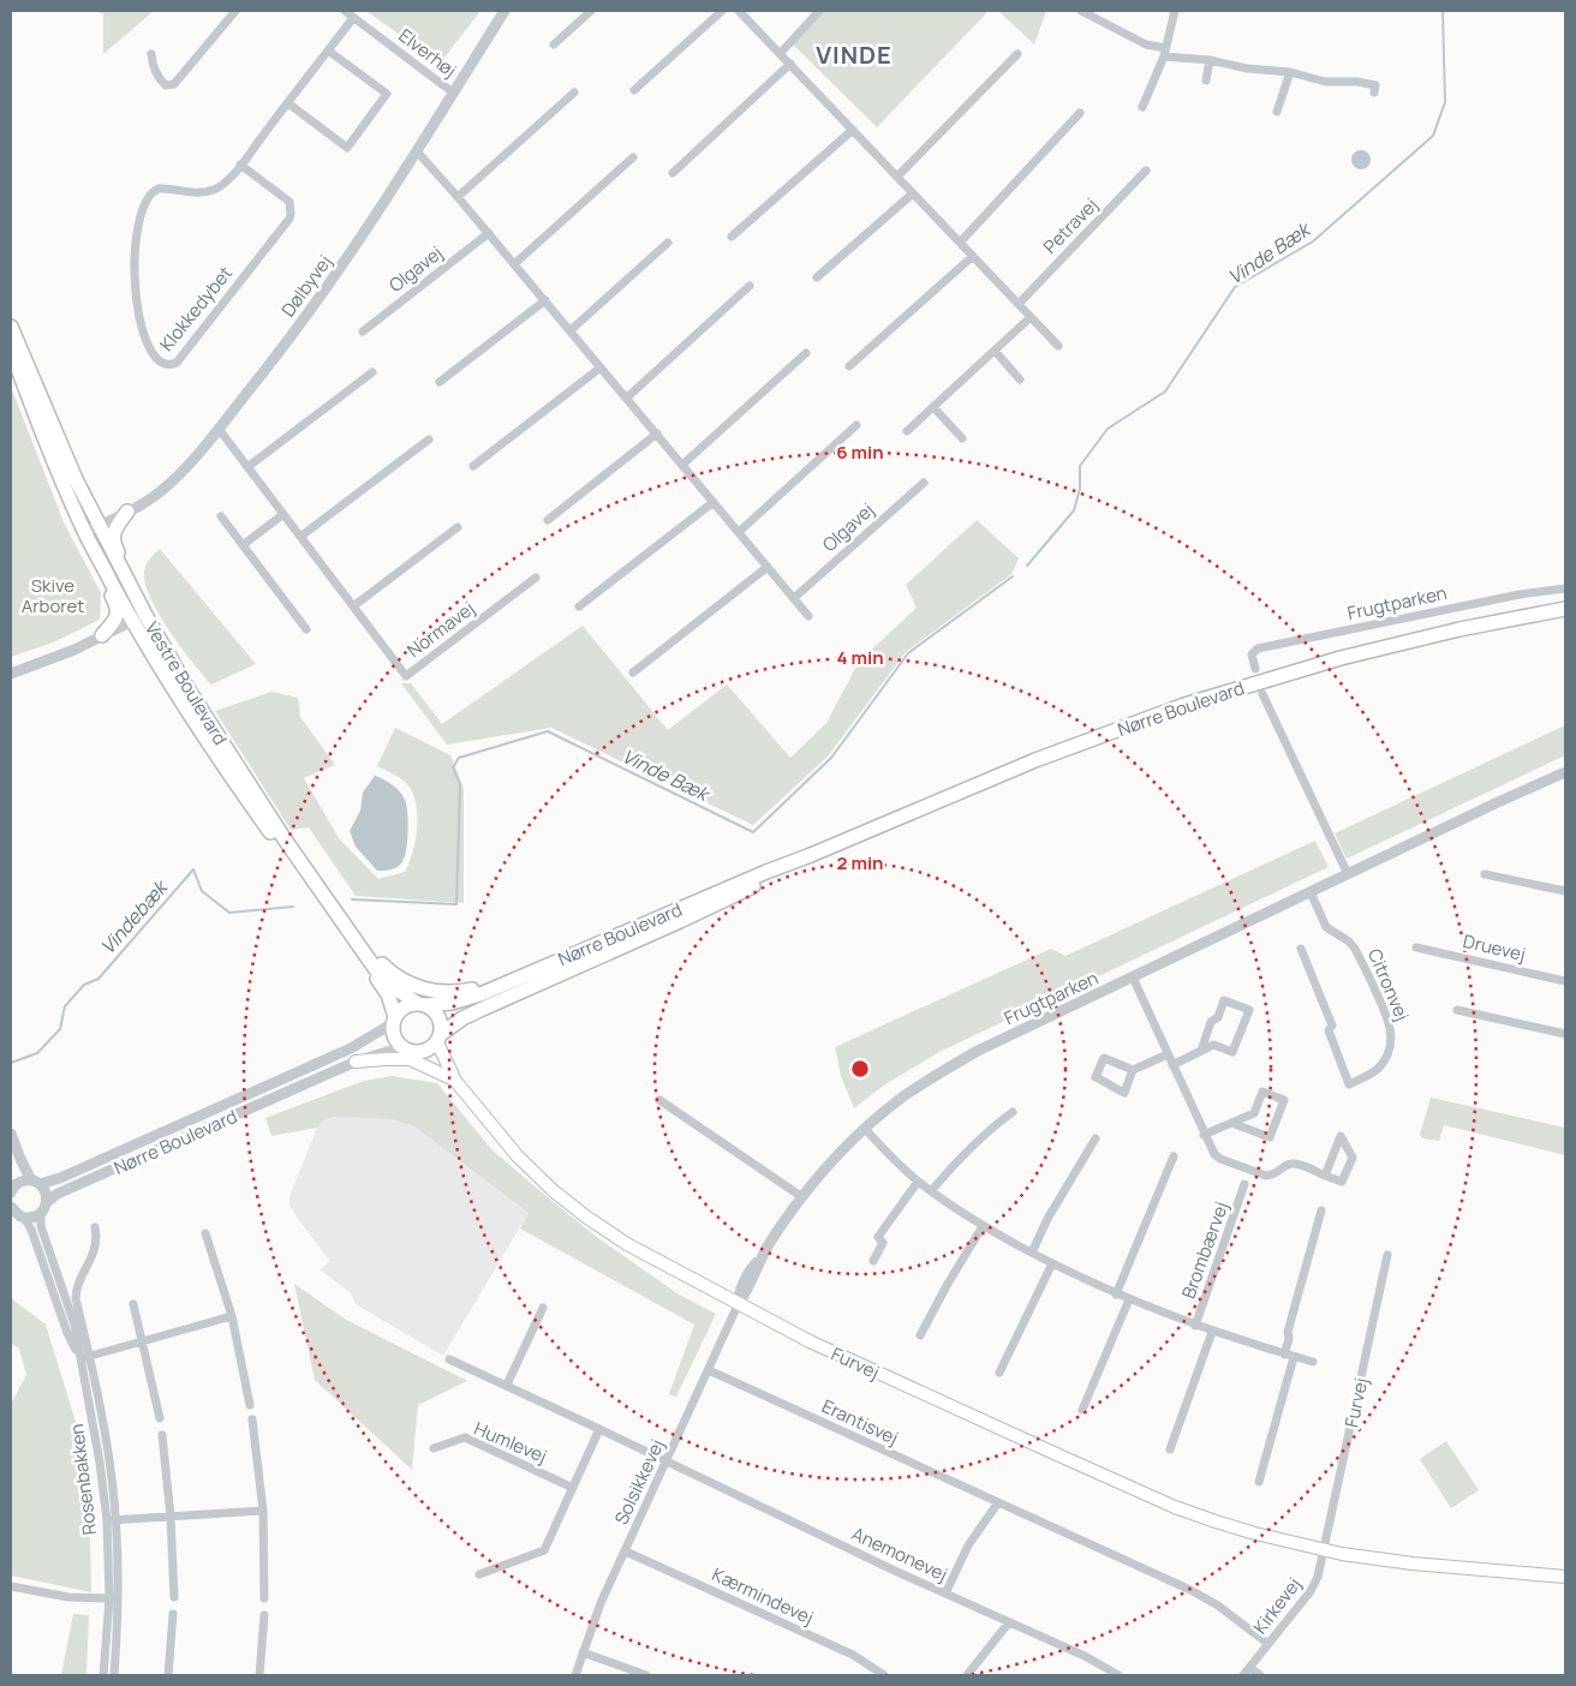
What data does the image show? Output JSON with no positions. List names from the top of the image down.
{
  "streets": {
    "main road": ["Vestre Boulevard", "Nørre Boulevard", "Furvej"],
    "street": [
      "Elverhøj",
      "Petravej",
      "Olgavej",
      "Dølbyvej",
      "Klokkedybet",
      "Frugtparken",
      "Normavej",
      "Druevej",
      "Citronvej",
      "Brombærvej",
      "Erantisvej",
      "Humlevej",
      "Rosenbakken",
      "Solsikkevej",
      "Anemonevej",
      "Kærmindevej",
      "Kirkevej"
    ]
  },
  "crossings": [
    ["Elverhøj", "Dølbyvej"],
    ["Elverhøj", "Klokkedybet"],
    ["Dølbyvej", "Normavej"],
    ["Dølbyvej", "Vestre Boulevard"],
    ["Frugtparken", "Citronvej"],
    ["Frugtparken", "Brombærvej"],
    ["Frugtparken", "Furvej"],
    ["Frugtparken", "Solsikkevej"],
    ["Vestre Boulevard", "Nørre Boulevard"],
    ["Vestre Boulevard", "Furvej"],
    ["Nørre Boulevard", "Furvej"],
    ["Furvej", "Solsikkevej"],
    ["Furvej", "Kirkevej"],
    ["Erantisvej", "Solsikkevej"],
    ["Erantisvej", "Kirkevej"],
    ["Solsikkevej", "Anemonevej"],
    ["Solsikkevej", "Kærmindevej"]
  ],
  "districts": ["VINDE"],
  "water": ["Vinde Bæk", "Vindebæk"],
  "parks": ["Skive Arboret"],
  "rings": ["6 min", "4 min", "2 min"]
}
